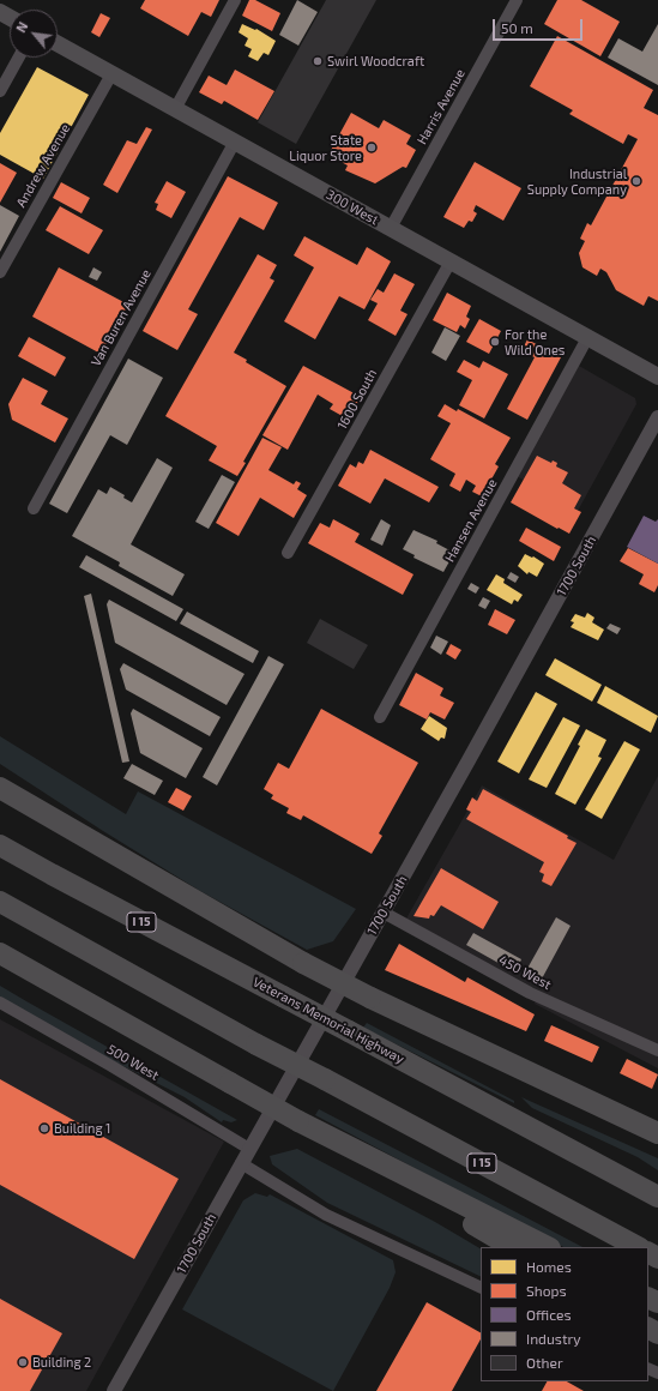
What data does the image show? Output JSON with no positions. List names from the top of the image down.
{
  "streets": {
    "highway": ["I 15", "Veterans Memorial Highway"],
    "main road": ["300 West"],
    "street": [
      "Harris Avenue",
      "Andrew Avenue",
      "Van Buren Avenue",
      "1600 South",
      "Hansen Avenue",
      "1700 South",
      "450 West",
      "500 West"
    ]
  },
  "crossings": [
    ["Harris Avenue", "300 West"],
    ["Andrew Avenue", "300 West"],
    ["300 West", "Van Buren Avenue"],
    ["300 West", "1600 South"],
    ["300 West", "Hansen Avenue"],
    ["1700 South", "450 West"],
    ["1700 South", "500 West"]
  ],
  "places": [
    "Swirl Woodcraft",
    "State Liquor Store",
    "Industrial Supply Company",
    "For the Wild Ones",
    "Building 1",
    "Building 2"
  ],
  "legend": [
    "Homes",
    "Shops",
    "Offices",
    "Industry",
    "Other"
  ],
  "scale_bar": "50 m",
  "north": "top left"
}
